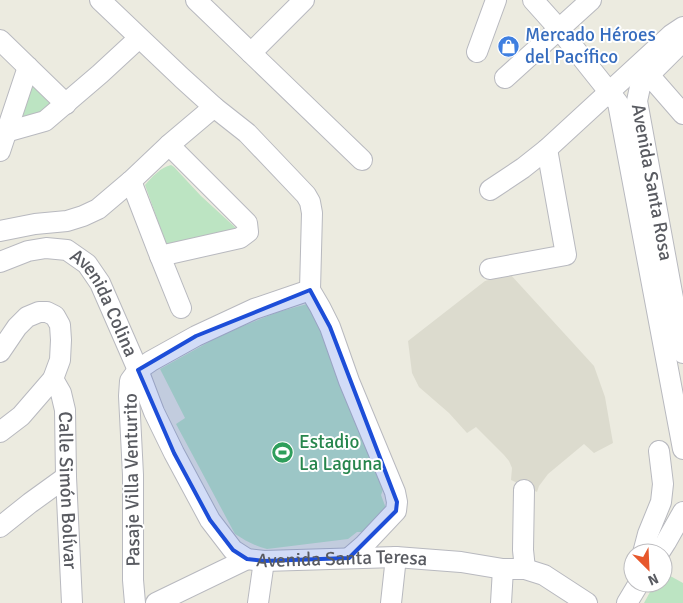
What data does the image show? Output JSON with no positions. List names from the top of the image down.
{
  "streets": {
    "street": [
      "Avenida Santa Rosa",
      "Avenida Colina",
      "Pasaje Villa Venturito",
      "Calle Simón Bolívar",
      "Avenida Santa Teresa"
    ]
  },
  "crossings": [
    ["Avenida Colina", "Pasaje Villa Venturito"],
    ["Avenida Colina", "Avenida Santa Teresa"],
    ["Pasaje Villa Venturito", "Avenida Santa Teresa"]
  ],
  "places": {
    "shop": ["Mercado Héroes del Pacífico"],
    "sports": ["Estadio La Laguna"]
  },
  "north": "bottom right"
}
